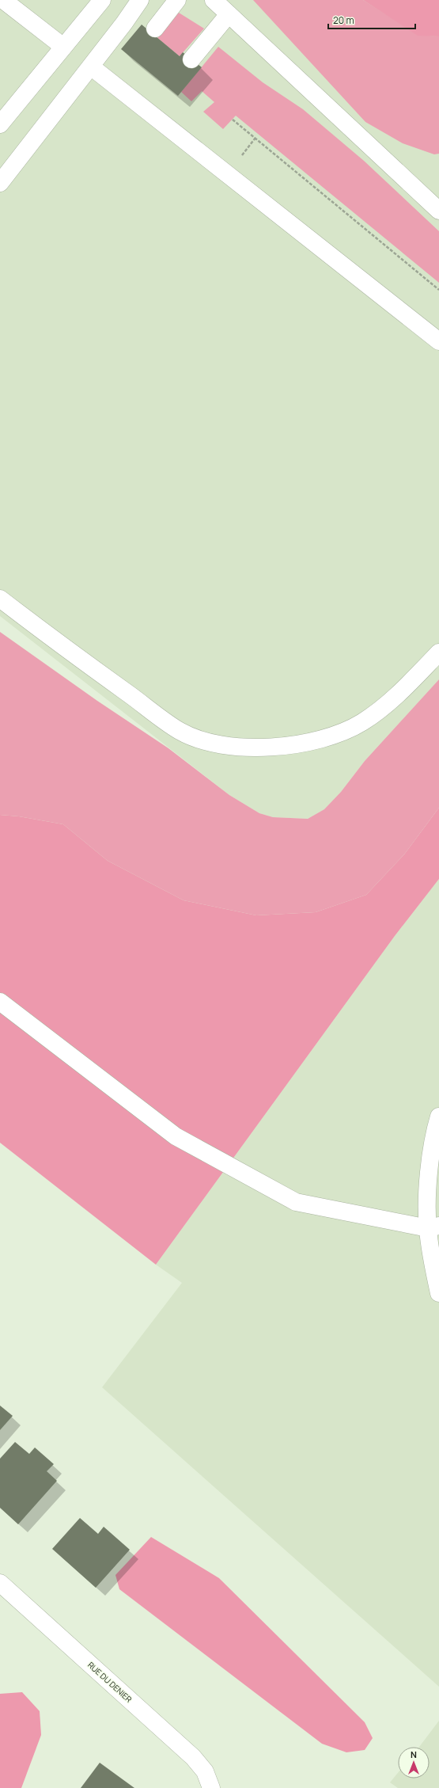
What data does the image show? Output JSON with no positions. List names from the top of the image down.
{
  "streets": {
    "street": ["RUE DU DENIER"]
  },
  "scale_bar": "20 m",
  "north": "top"
}
